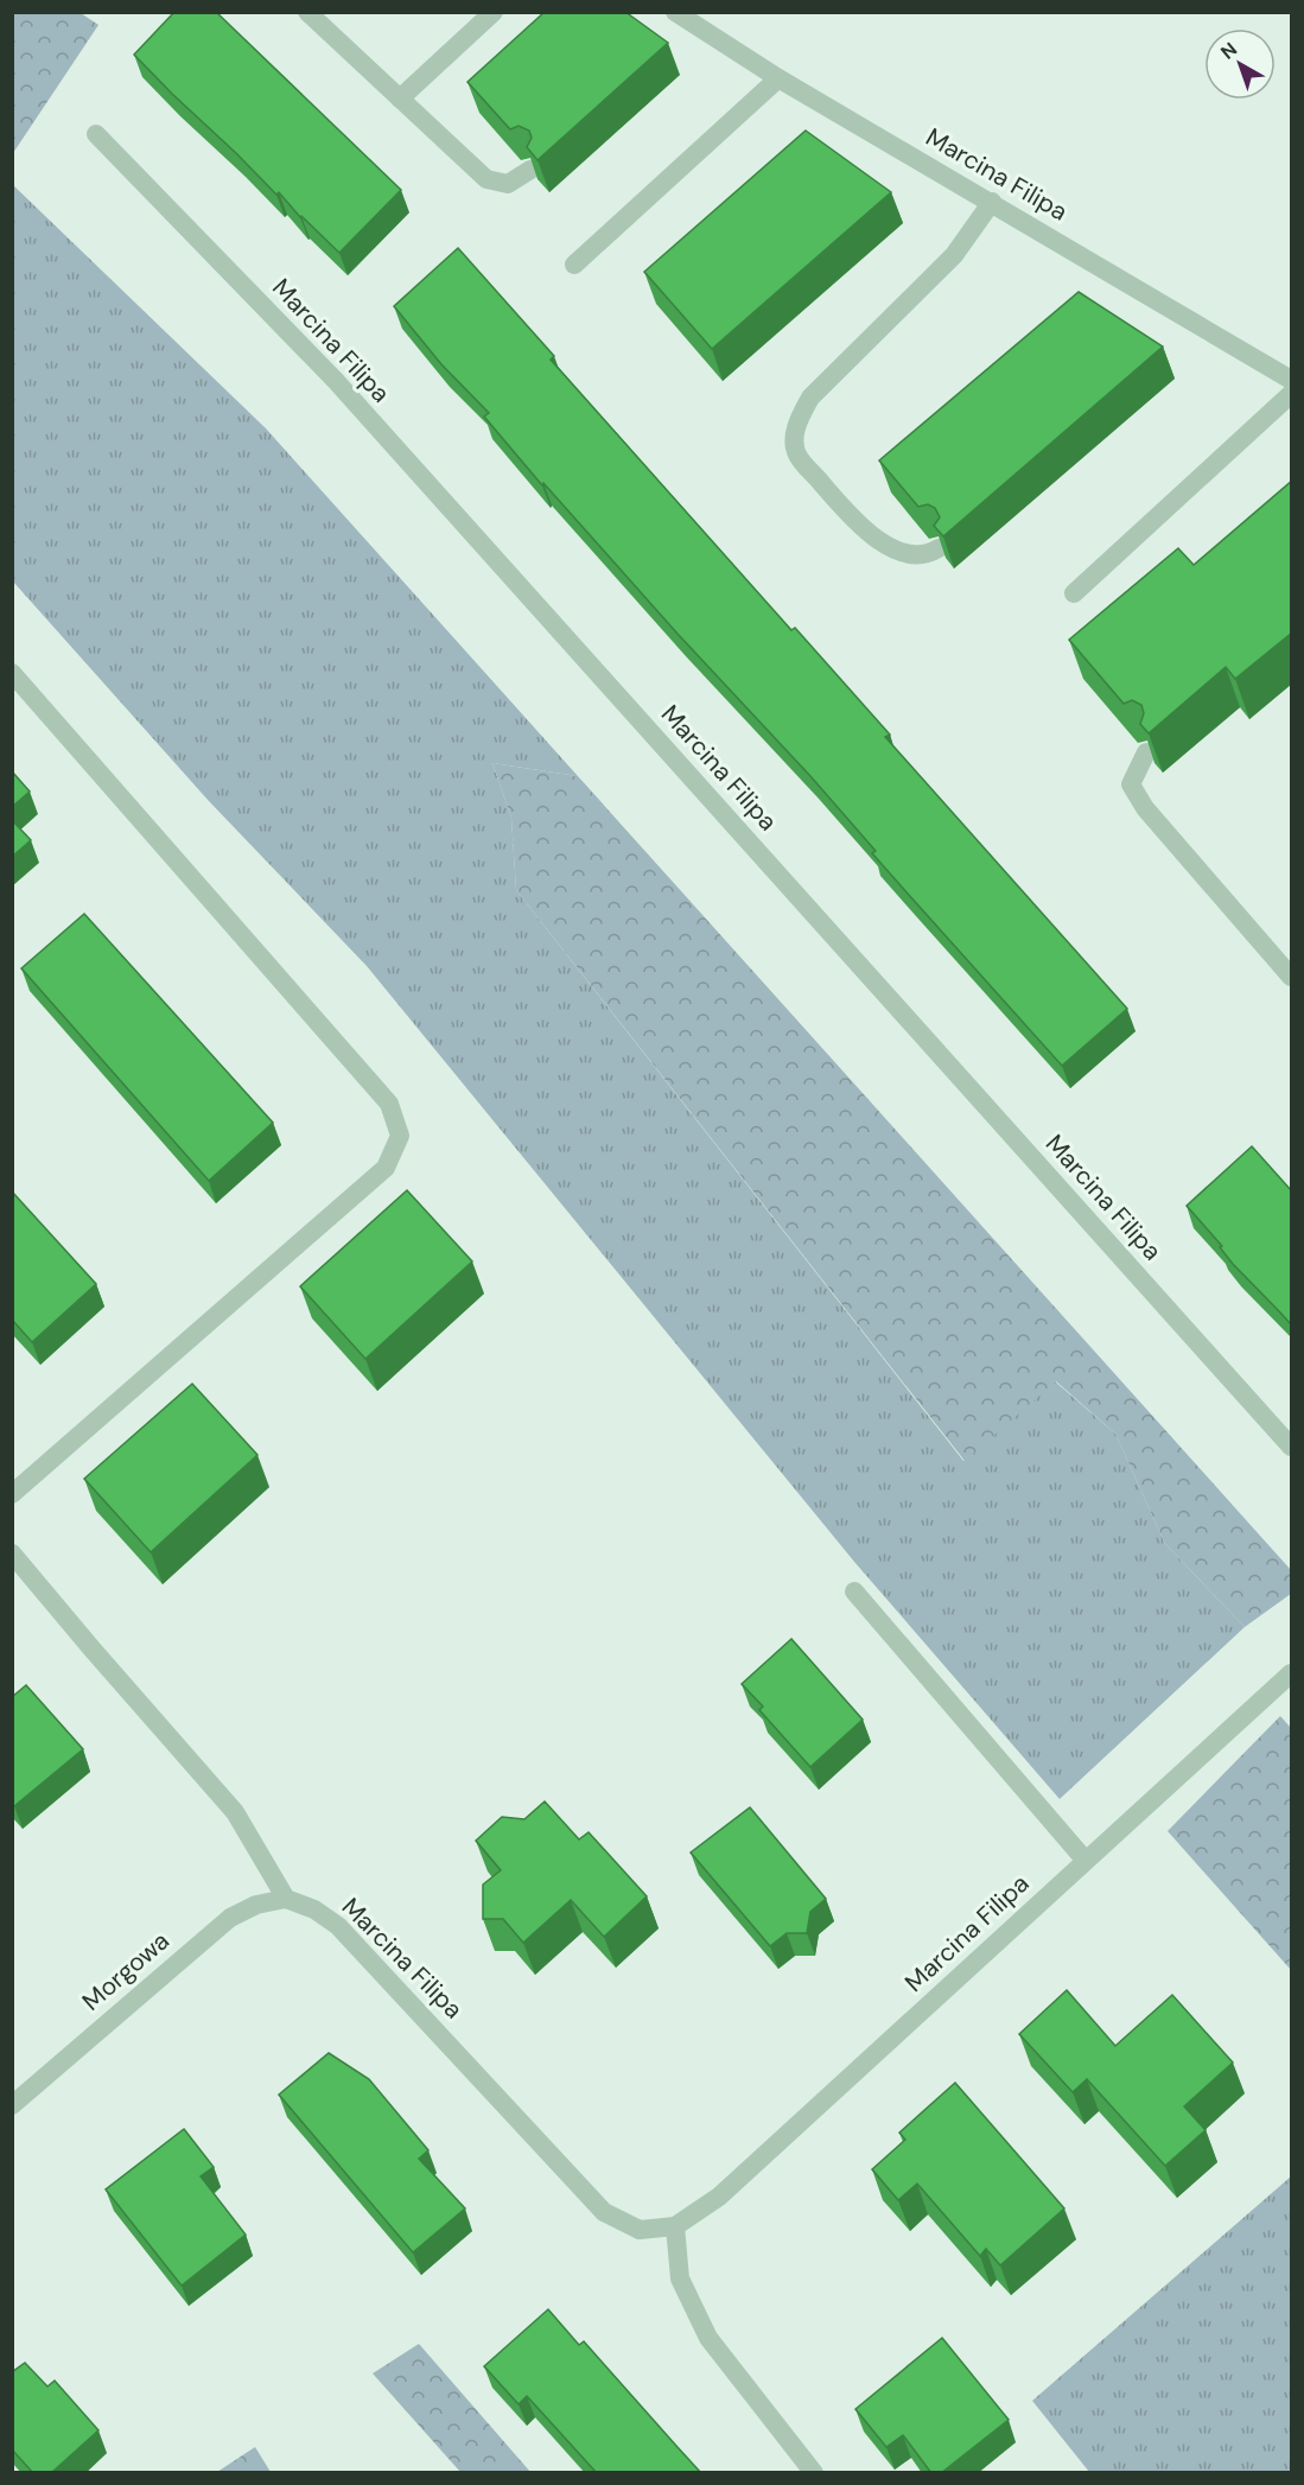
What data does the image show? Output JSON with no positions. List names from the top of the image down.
{
  "streets": {
    "street": ["Marcina Filipa", "Morgowa"]
  },
  "crossings": [
    ["Marcina Filipa", "Morgowa"]
  ],
  "north": "top left"
}
